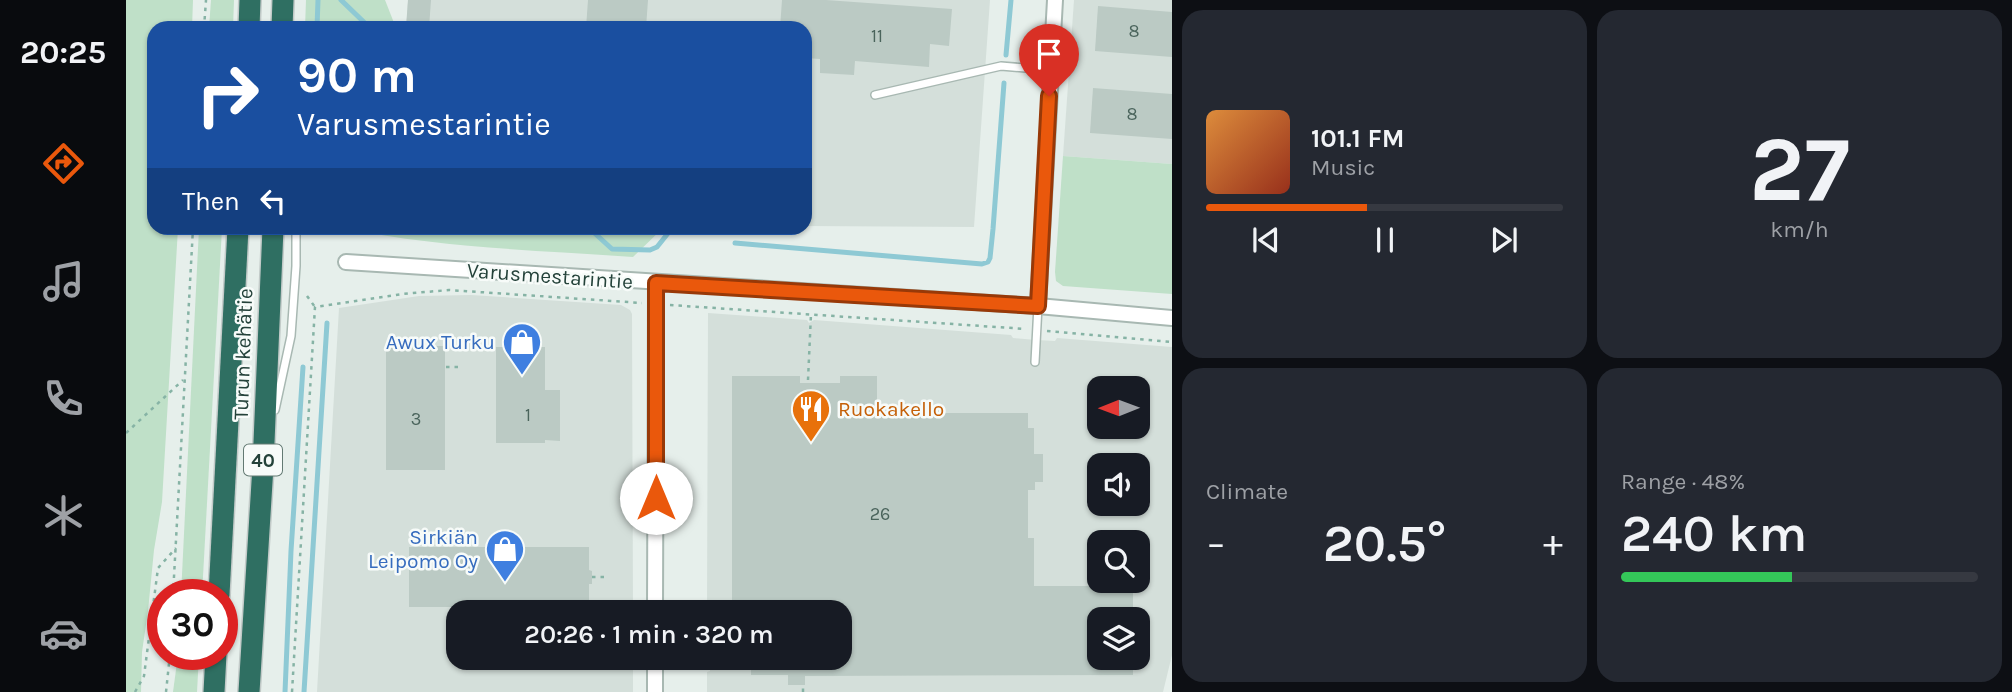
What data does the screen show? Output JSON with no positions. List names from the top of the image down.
{
  "streets": {
    "highway": ["Turun kehätie", "40"],
    "street": ["Varusmestarintie"]
  },
  "places": {
    "shop": ["Awux Turku", "Sirkiän Leipomo Oy"],
    "restaurant": ["Ruokakello"]
  },
  "house_numbers": [
    "8",
    "11",
    "8",
    "1",
    "3",
    "26"
  ],
  "north": "left",
  "page": {
    "tabs": "20:25",
    "tile": [
      ["27", "km/h"],
      "Climate",
      ["Range · 48%", "240 km"]
    ],
    "turn": ["90 m", "Varusmestarintie"],
    "song": ["101.1 FM", "Music"],
    "then": "Then",
    "heat": ["−", "20.5°", "+"],
    "limit": "30",
    "trip": "20:26 · 1 min · 320 m"
  }
}
